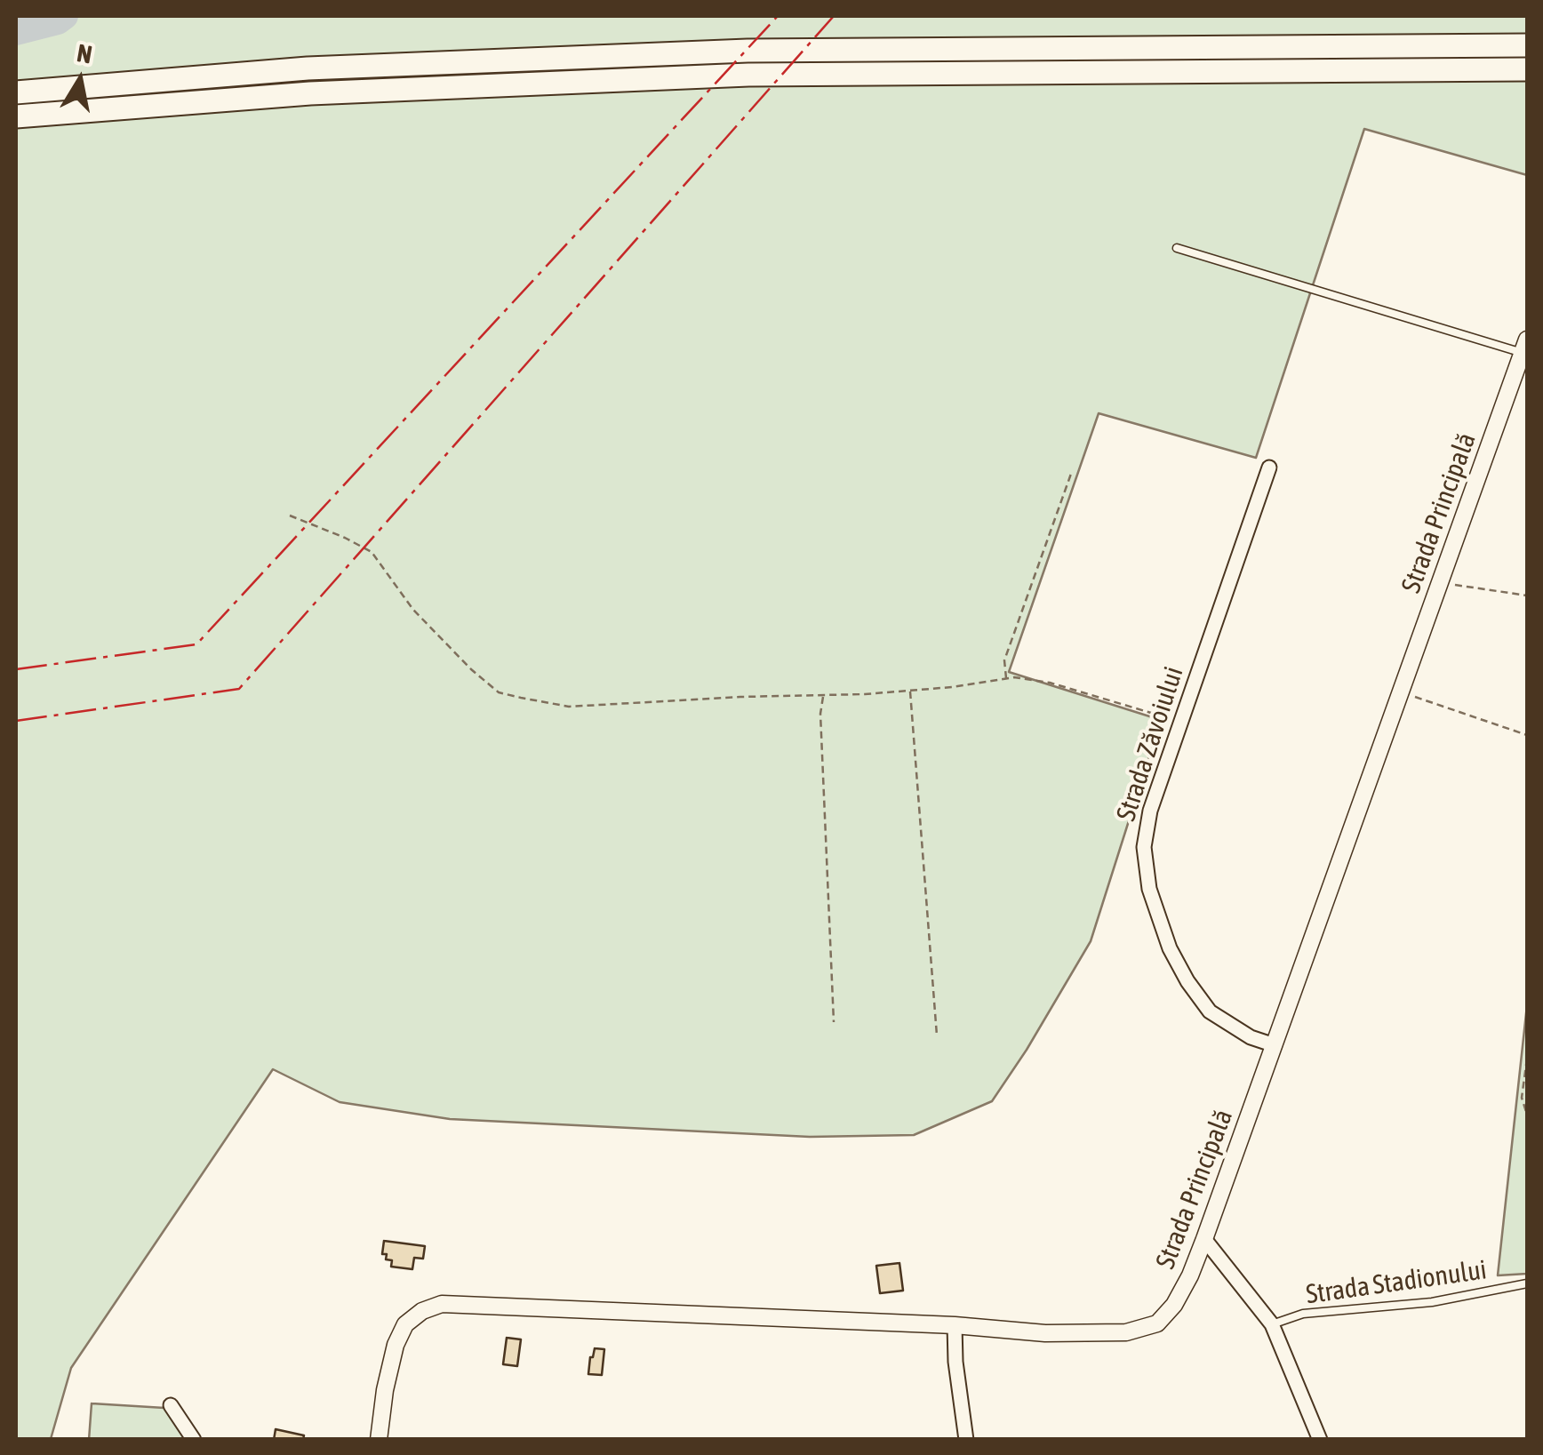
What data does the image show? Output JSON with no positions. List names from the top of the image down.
{
  "streets": {
    "street": ["Strada Principală", "Strada Zăvoiului"],
    "lane": ["Strada Stadionului"]
  },
  "crossings": [
    ["Strada Principală", "Strada Zăvoiului"]
  ],
  "north": "top"
}
